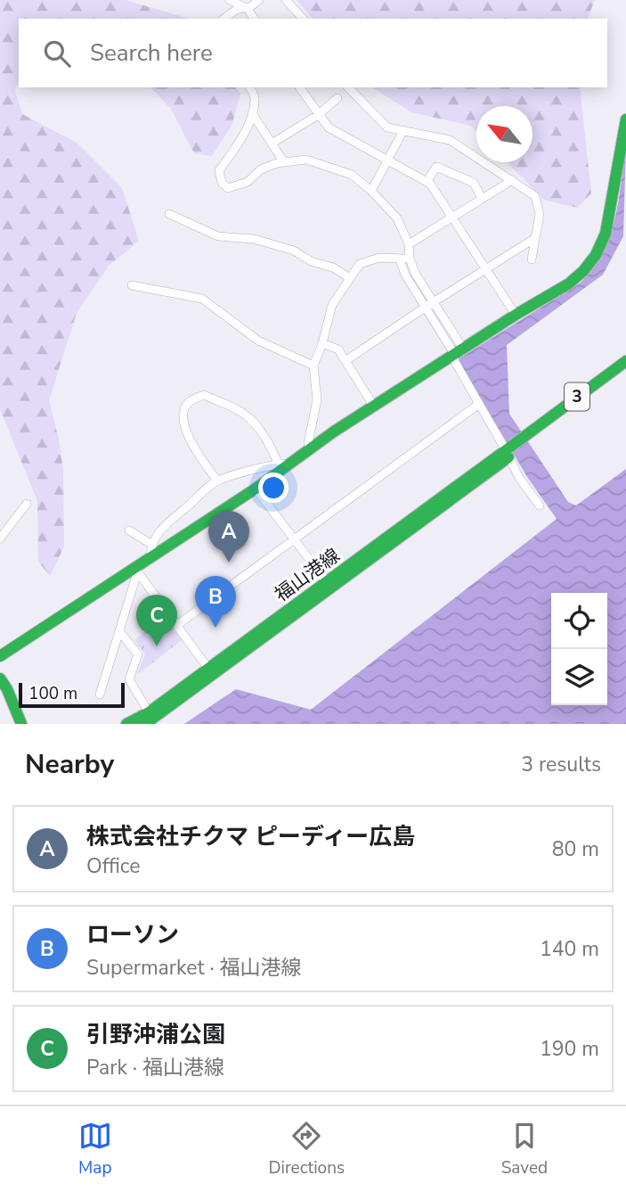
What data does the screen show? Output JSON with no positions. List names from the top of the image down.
{
  "streets": {
    "main road": ["3", "福山港線"]
  },
  "crossings": [
    ["3", "福山港線"]
  ],
  "scale_bar": "100 m",
  "north": "top left",
  "page": {
    "search": "Search here",
    "pins": ["A", "B", "C"],
    "scale": "100 m",
    "heading": ["Nearby", "3 results"],
    "list": [
      {
        "mark": "A",
        "name": "株式会社チクマ ピーディー広島",
        "note": "Office",
        "value": "80 m"
      },
      {
        "mark": "B",
        "name": "ローソン",
        "note": "Supermarket · 福山港線",
        "value": "140 m"
      },
      {
        "mark": "C",
        "name": "引野沖浦公園",
        "note": "Park · 福山港線",
        "value": "190 m"
      }
    ],
    "nav": ["Map", "Directions", "Saved"]
  }
}
